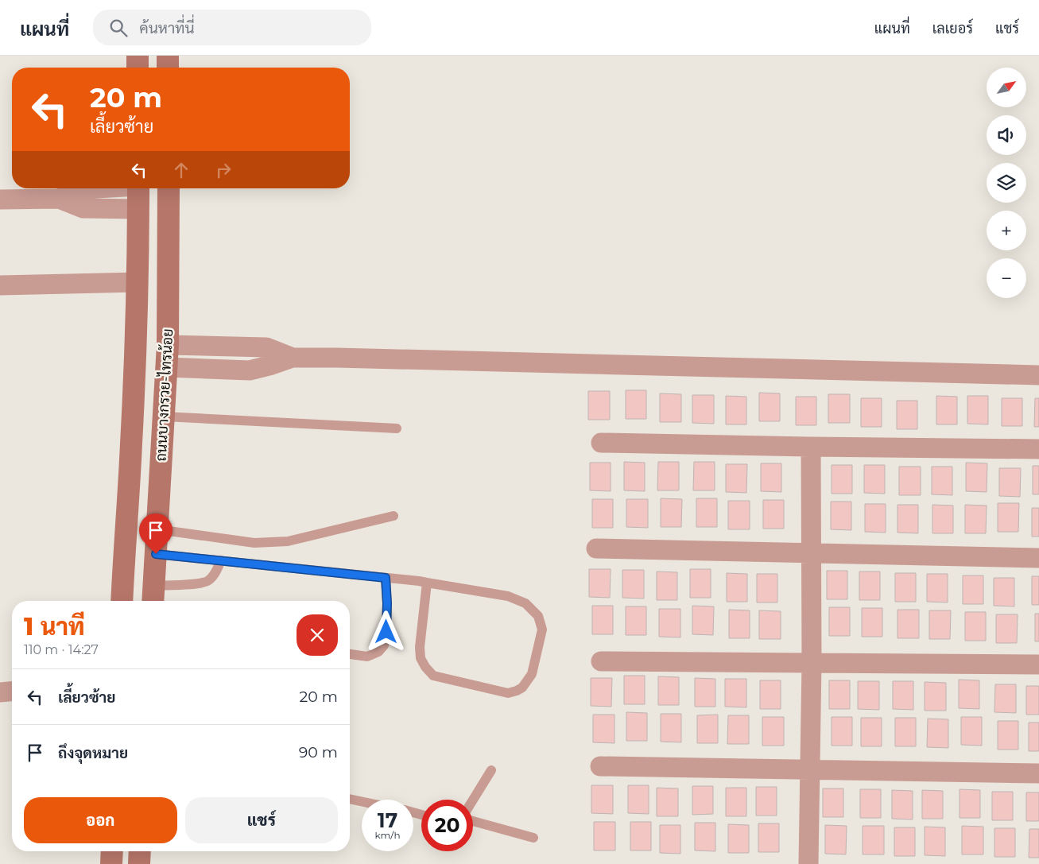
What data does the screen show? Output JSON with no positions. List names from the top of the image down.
{
  "streets": {
    "main road": ["ถนนบางกรวย-ไทรน้อย"]
  },
  "north": "top right",
  "page": {
    "header": "แผนที่",
    "search": "ค้นหาที่นี่",
    "nav": ["แผนที่", "เลเยอร์", "แชร์"],
    "map_buttons": ["+", "−"],
    "turn": ["20 m", "เลี้ยวซ้าย"],
    "heading": ["1 นาที", "110 m · 14:27"],
    "list": [
      {
        "name": "เลี้ยวซ้าย",
        "value": "20 m"
      },
      {
        "name": "ถึงจุดหมาย",
        "value": "90 m"
      }
    ],
    "buttons": ["ออก", "แชร์"],
    "speed": "17 km/h",
    "limit": "20"
  }
}
